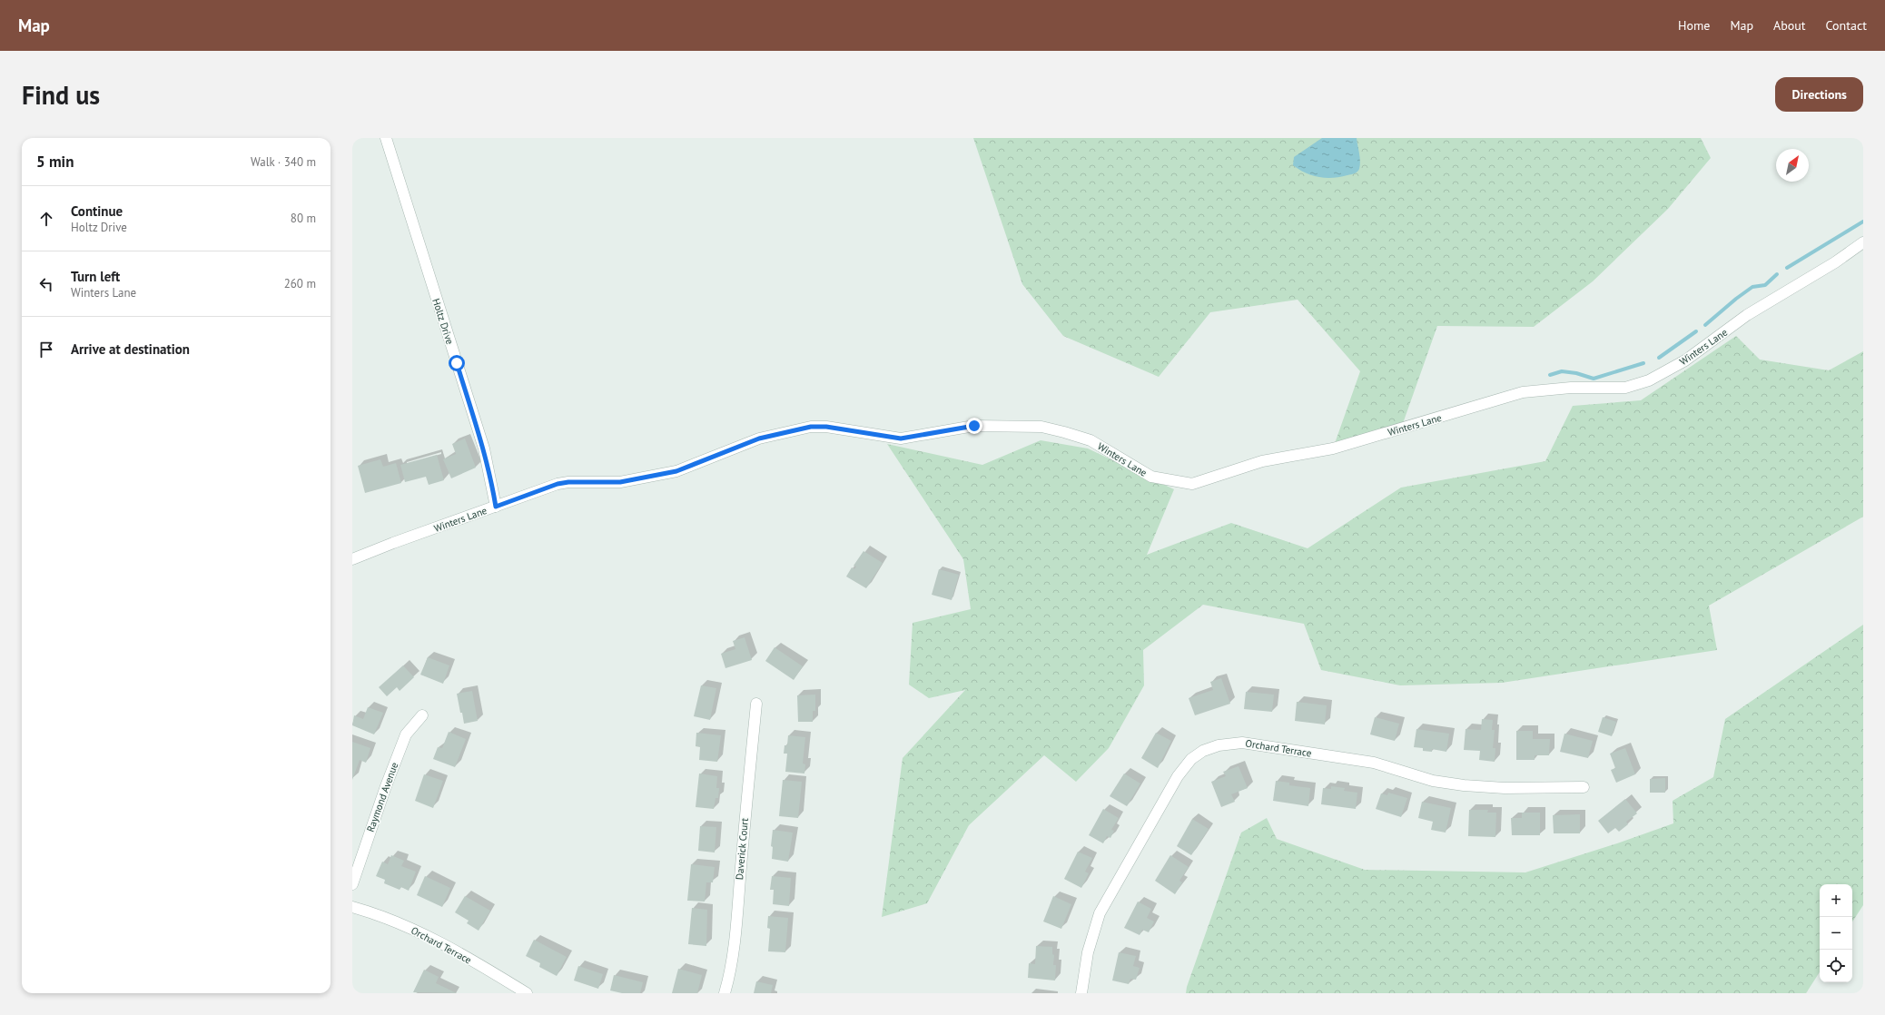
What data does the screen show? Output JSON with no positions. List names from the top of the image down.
{
  "streets": {
    "street": [
      "Holtz Drive",
      "Winters Lane",
      "Orchard Terrace",
      "Raymond Avenue",
      "Daverick Court"
    ]
  },
  "crossings": [
    ["Holtz Drive", "Winters Lane"]
  ],
  "north": "top right",
  "page": {
    "header": "Map",
    "nav": [
      "Home",
      "Map",
      "About",
      "Contact"
    ],
    "buttons": "Directions",
    "title": "Find us",
    "heading": ["5 min", "Walk · 340 m"],
    "list": [
      ["Continue", "Holtz Drive", "80 m"],
      ["Turn left", "Winters Lane", "260 m"],
      "Arrive at destination"
    ],
    "map_buttons": ["+", "−"]
  }
}
